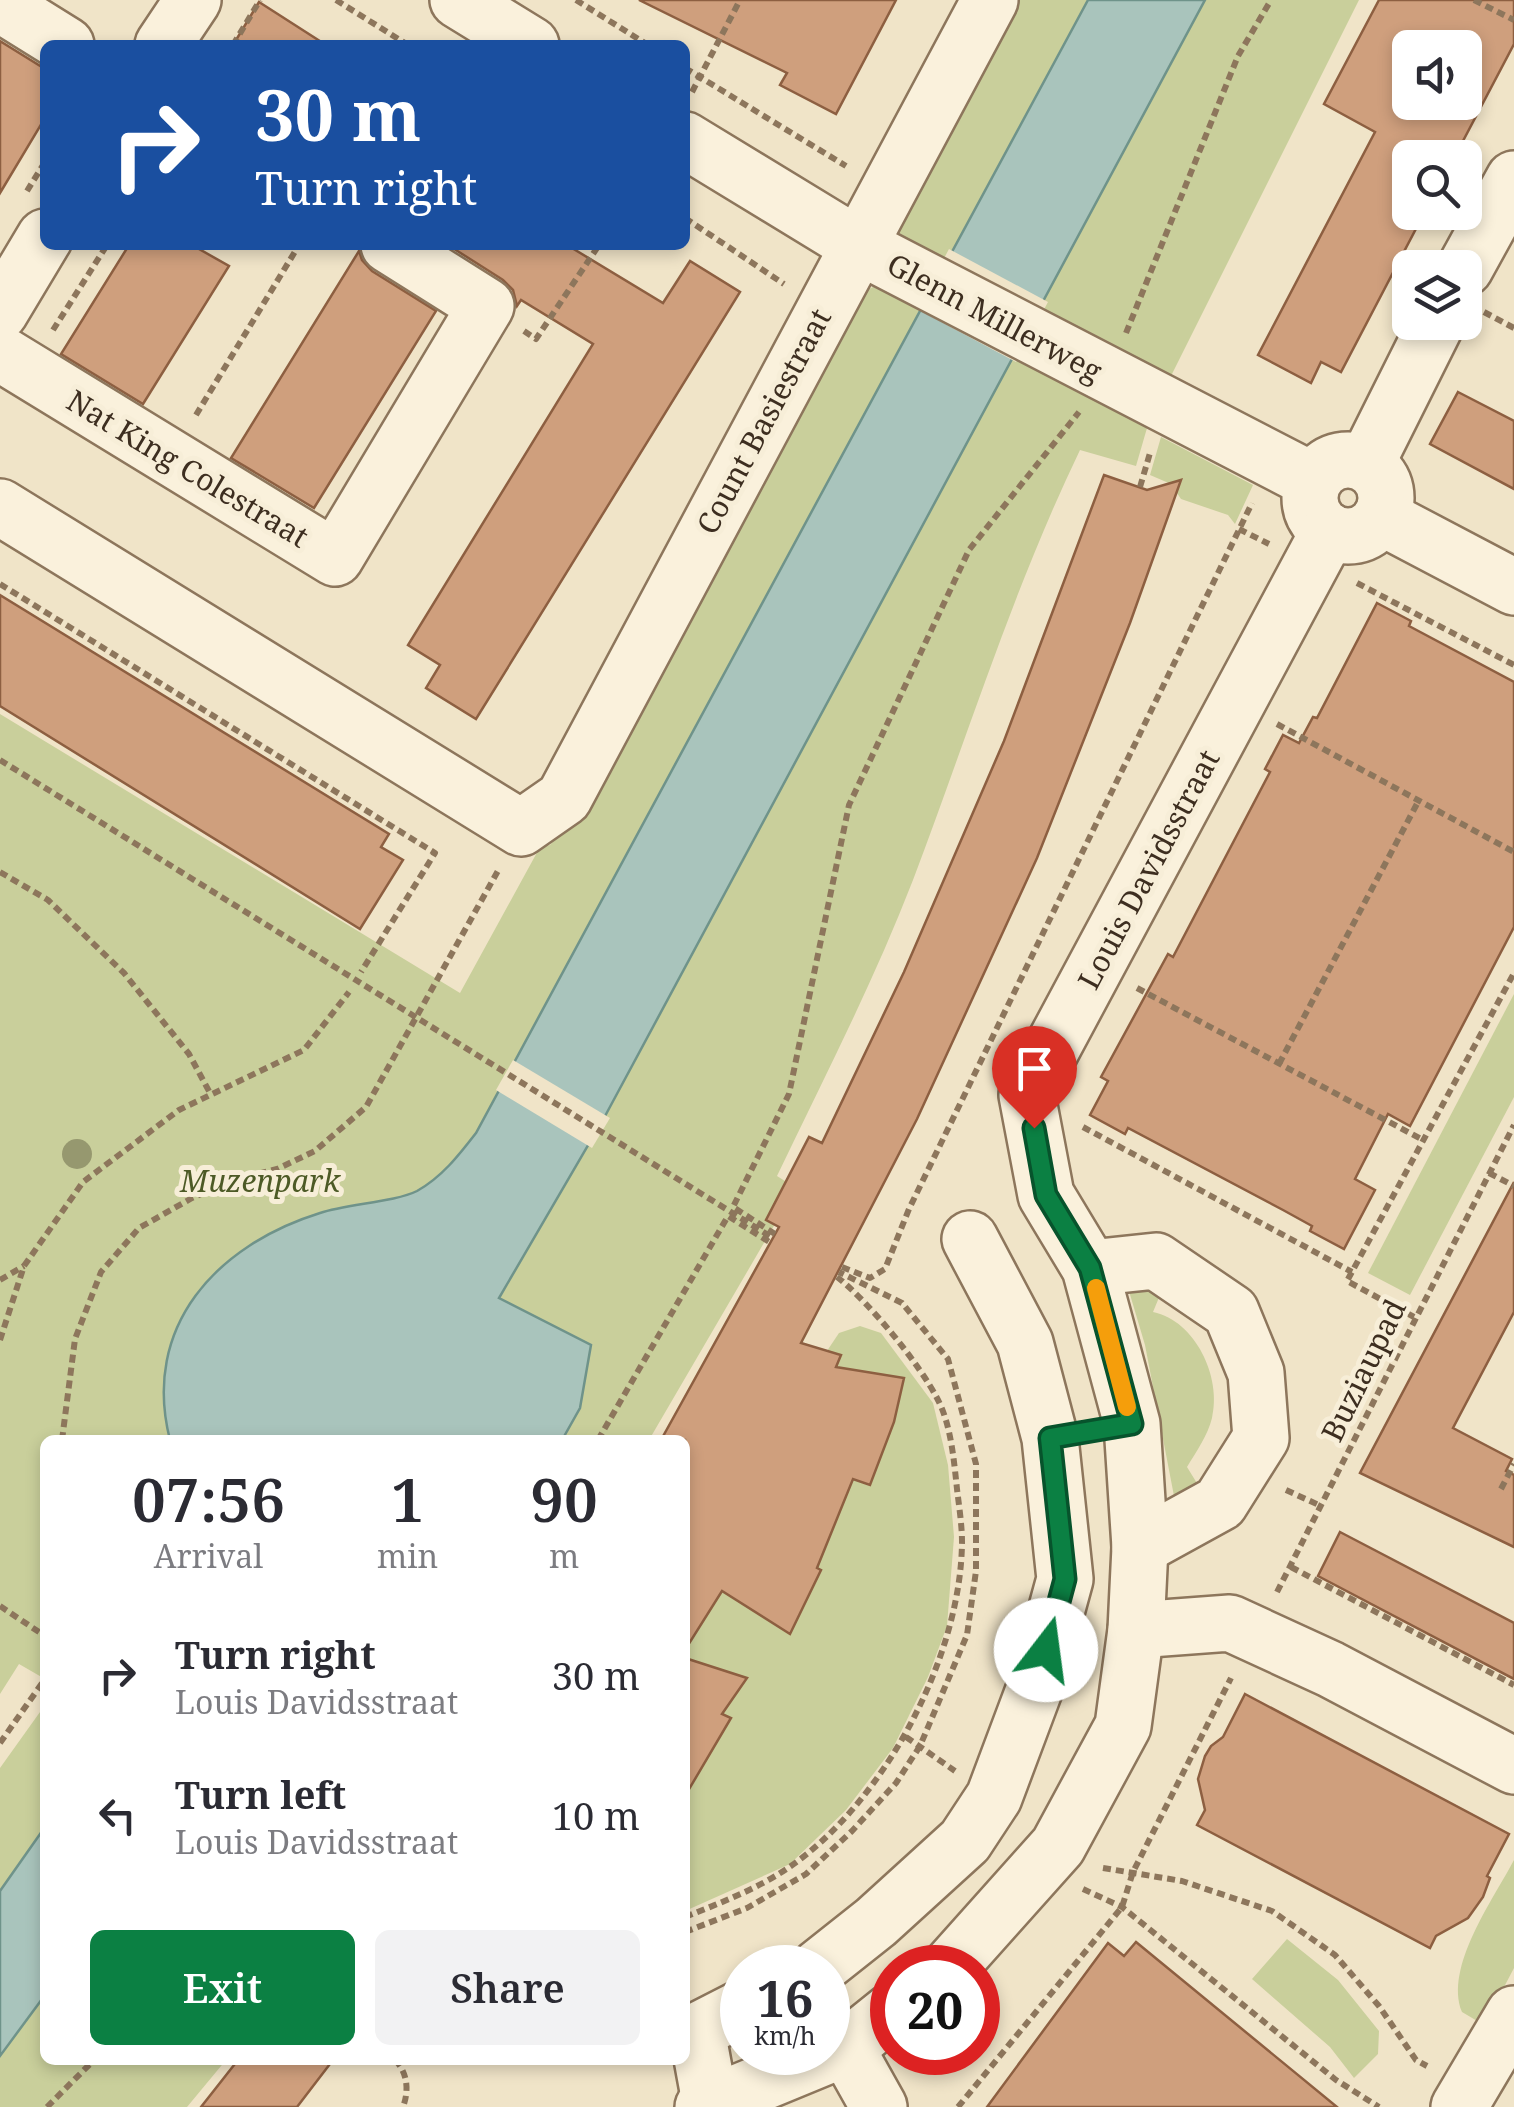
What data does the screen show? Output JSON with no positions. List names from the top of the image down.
{
  "streets": {
    "street": [
      "Glenn Millerweg",
      "Count Basiestraat",
      "Nat King Colestraat",
      "Louis Davidsstraat"
    ],
    "path": ["Buziaupad"]
  },
  "crossings": [
    ["Glenn Millerweg", "Count Basiestraat"],
    ["Glenn Millerweg", "Louis Davidsstraat"]
  ],
  "parks": ["Muzenpark"],
  "page": {
    "turn": ["30 m", "Turn right"],
    "eta": [
      "07:56",
      "Arrival",
      "1",
      "min",
      "90",
      "m"
    ],
    "list": [
      {
        "name": "Turn right",
        "note": "Louis Davidsstraat",
        "value": "30 m"
      },
      {
        "name": "Turn left",
        "note": "Louis Davidsstraat",
        "value": "10 m"
      }
    ],
    "buttons": ["Exit", "Share"],
    "speed": "16 km/h",
    "limit": "20"
  }
}
